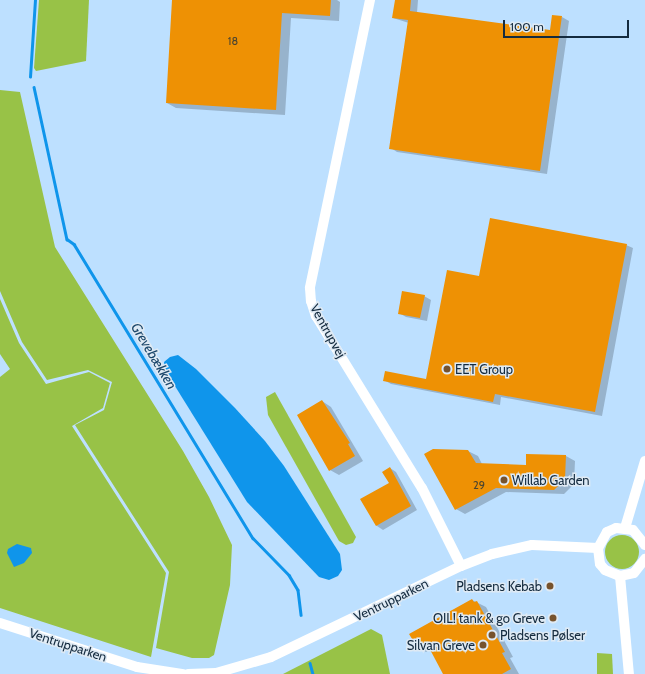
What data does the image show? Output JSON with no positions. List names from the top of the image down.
{
  "streets": {
    "street": ["Ventrupvej", "Ventrupparken"]
  },
  "crossings": [
    ["Ventrupvej", "Ventrupparken"]
  ],
  "water": ["Grevebækken"],
  "places": [
    "EET Group",
    "Willab Garden",
    "Pladsens Kebab",
    "OIL! tank & go Greve",
    "Pladsens Pølser",
    "Silvan Greve"
  ],
  "house_numbers": ["18", "29"],
  "scale_bar": "100 m"
}
